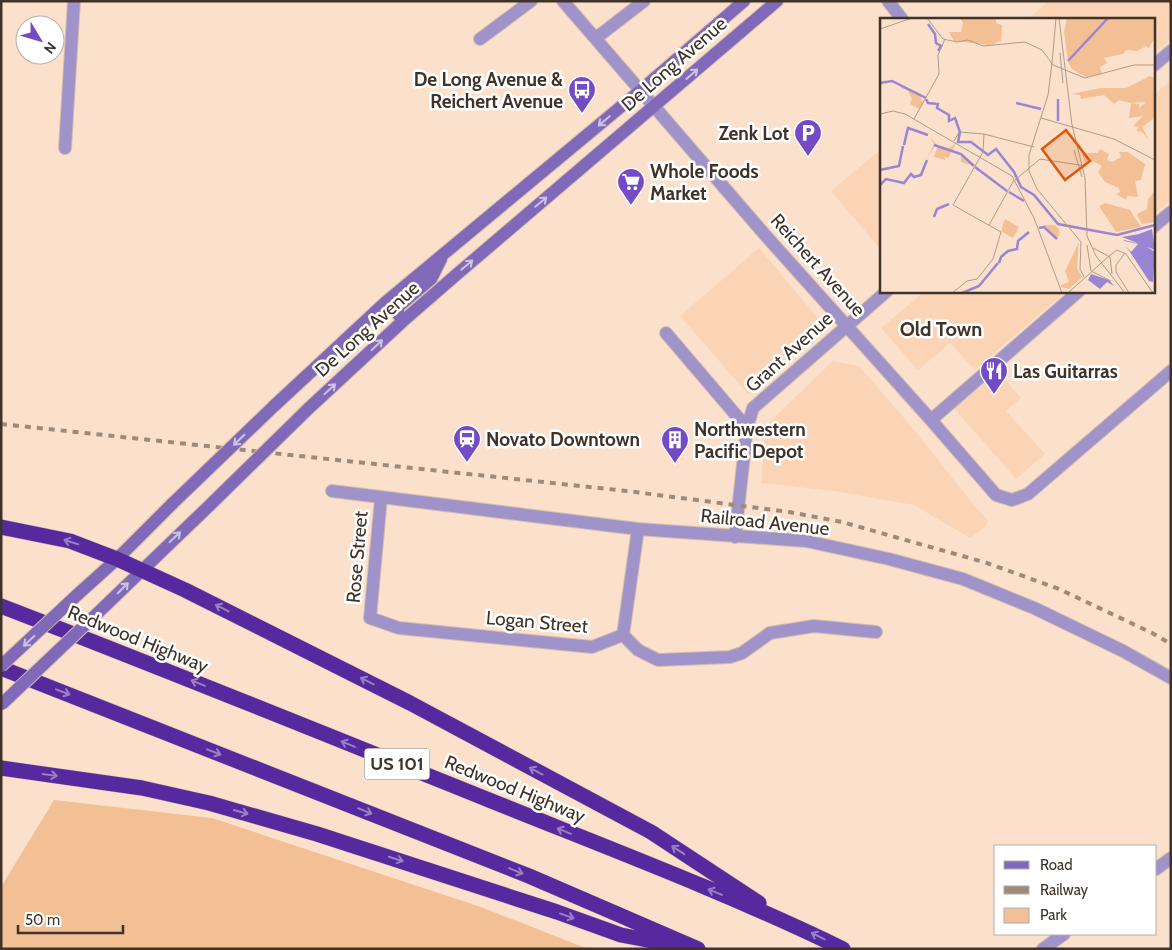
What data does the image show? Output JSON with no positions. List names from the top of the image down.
{
  "streets": {
    "highway": ["Redwood Highway", "US 101"],
    "main road": ["De Long Avenue"],
    "street": [
      "Reichert Avenue",
      "Grant Avenue",
      "Railroad Avenue",
      "Rose Street",
      "Logan Street"
    ]
  },
  "crossings": [
    ["De Long Avenue", "Reichert Avenue"],
    ["Reichert Avenue", "Grant Avenue"],
    ["Railroad Avenue", "Rose Street"],
    ["Rose Street", "Logan Street"]
  ],
  "districts": ["Old Town"],
  "places": {
    "bus stop": ["De Long Avenue & Reichert Avenue"],
    "parking": ["Zenk Lot"],
    "supermarket": ["Whole Foods Market"],
    "restaurant": ["Las Guitarras"],
    "station": ["Novato Downtown"],
    "building": ["Northwestern Pacific Depot"]
  },
  "legend": ["Road", "Railway", "Park"],
  "scale_bar": "50 m",
  "north": "bottom right"
}
